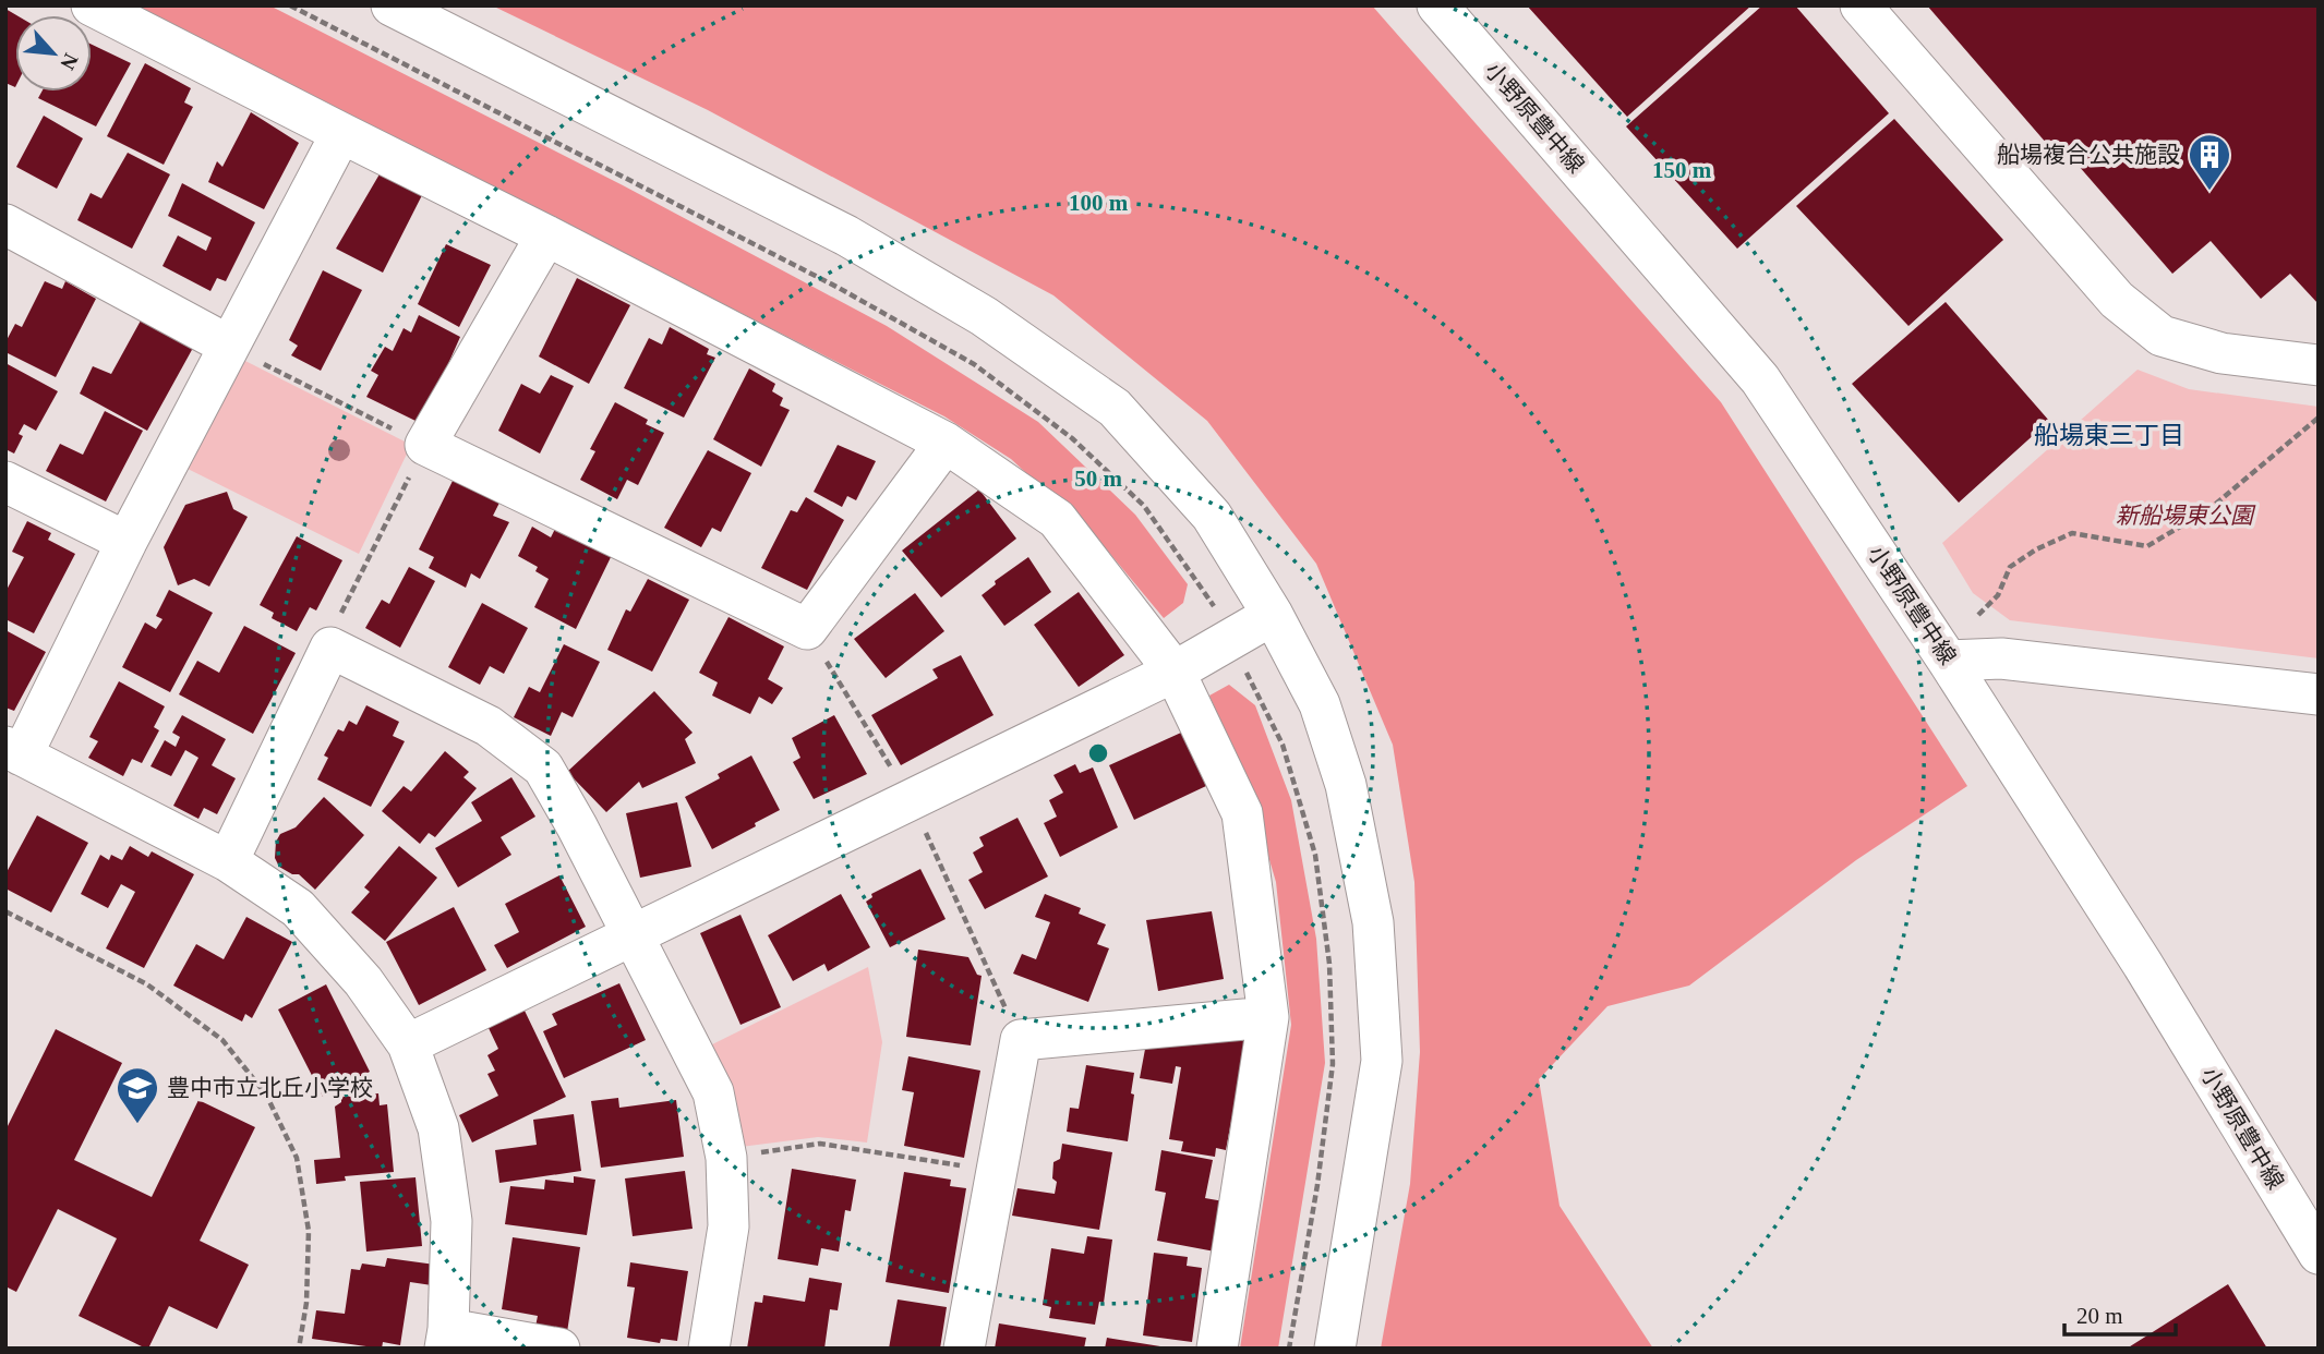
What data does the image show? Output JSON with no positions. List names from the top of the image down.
{
  "streets": {
    "street": ["小野原豊中線"]
  },
  "districts": ["船場東三丁目"],
  "parks": ["新船場東公園"],
  "places": {
    "building": ["船場複合公共施設"],
    "school or university": ["豊中市立北丘小学校"]
  },
  "scale_bar": "20 m",
  "north": "bottom right",
  "rings": ["150 m", "100 m", "50 m"]
}
